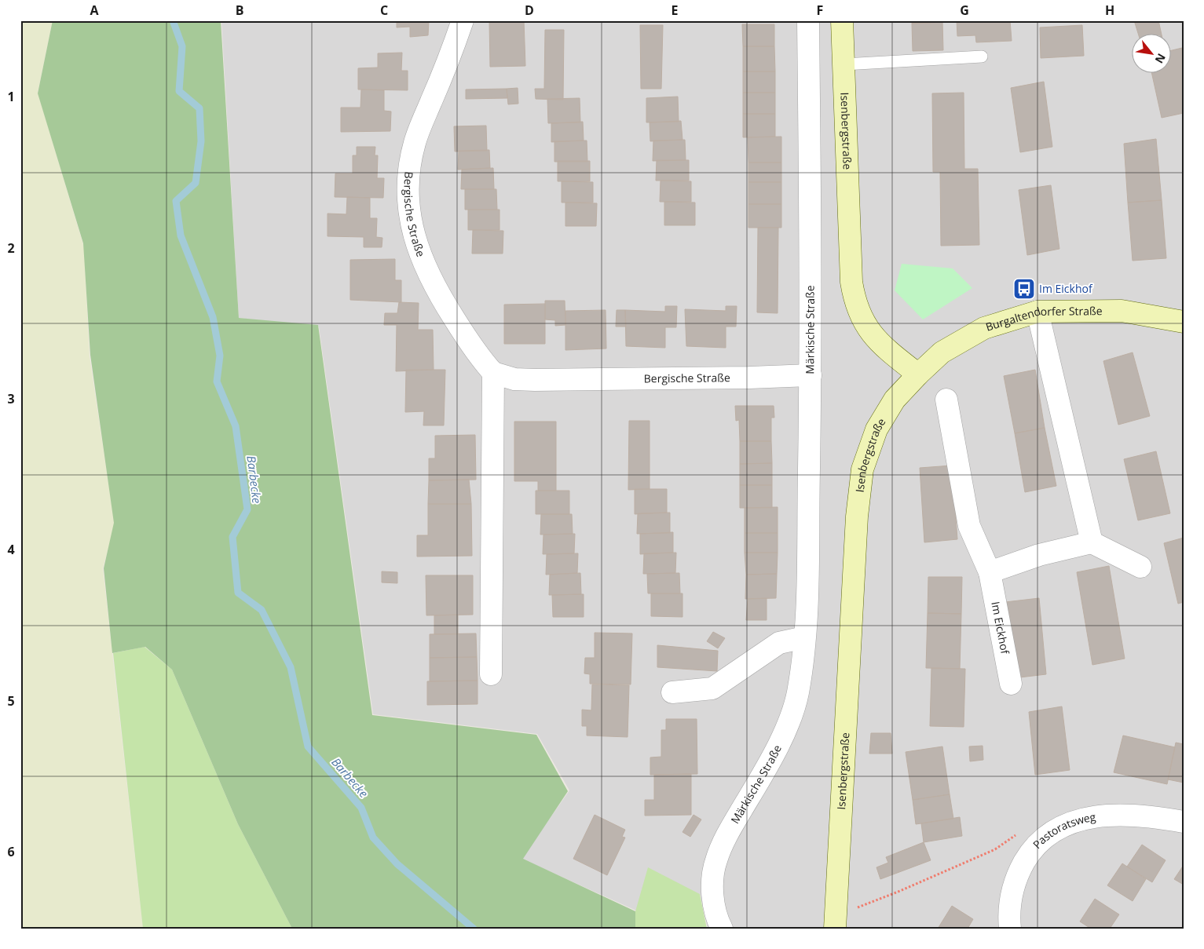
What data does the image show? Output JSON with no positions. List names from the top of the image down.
{
  "streets": {
    "main road": ["Isenbergstraße", "Burgaltendorfer Straße"],
    "street": [
      "Bergische Straße",
      "Märkische Straße",
      "Im Eickhof",
      "Pastoratsweg"
    ]
  },
  "crossings": [
    ["Isenbergstraße", "Burgaltendorfer Straße"],
    ["Bergische Straße", "Märkische Straße"]
  ],
  "water": ["Barbecke"],
  "places": {
    "bus stop": ["Im Eickhof"]
  },
  "north": "bottom right",
  "grid": {
    "columns": [
      "A",
      "B",
      "C",
      "D",
      "E",
      "F",
      "G",
      "H"
    ],
    "rows": [
      "1",
      "2",
      "3",
      "4",
      "5",
      "6"
    ]
  }
}
